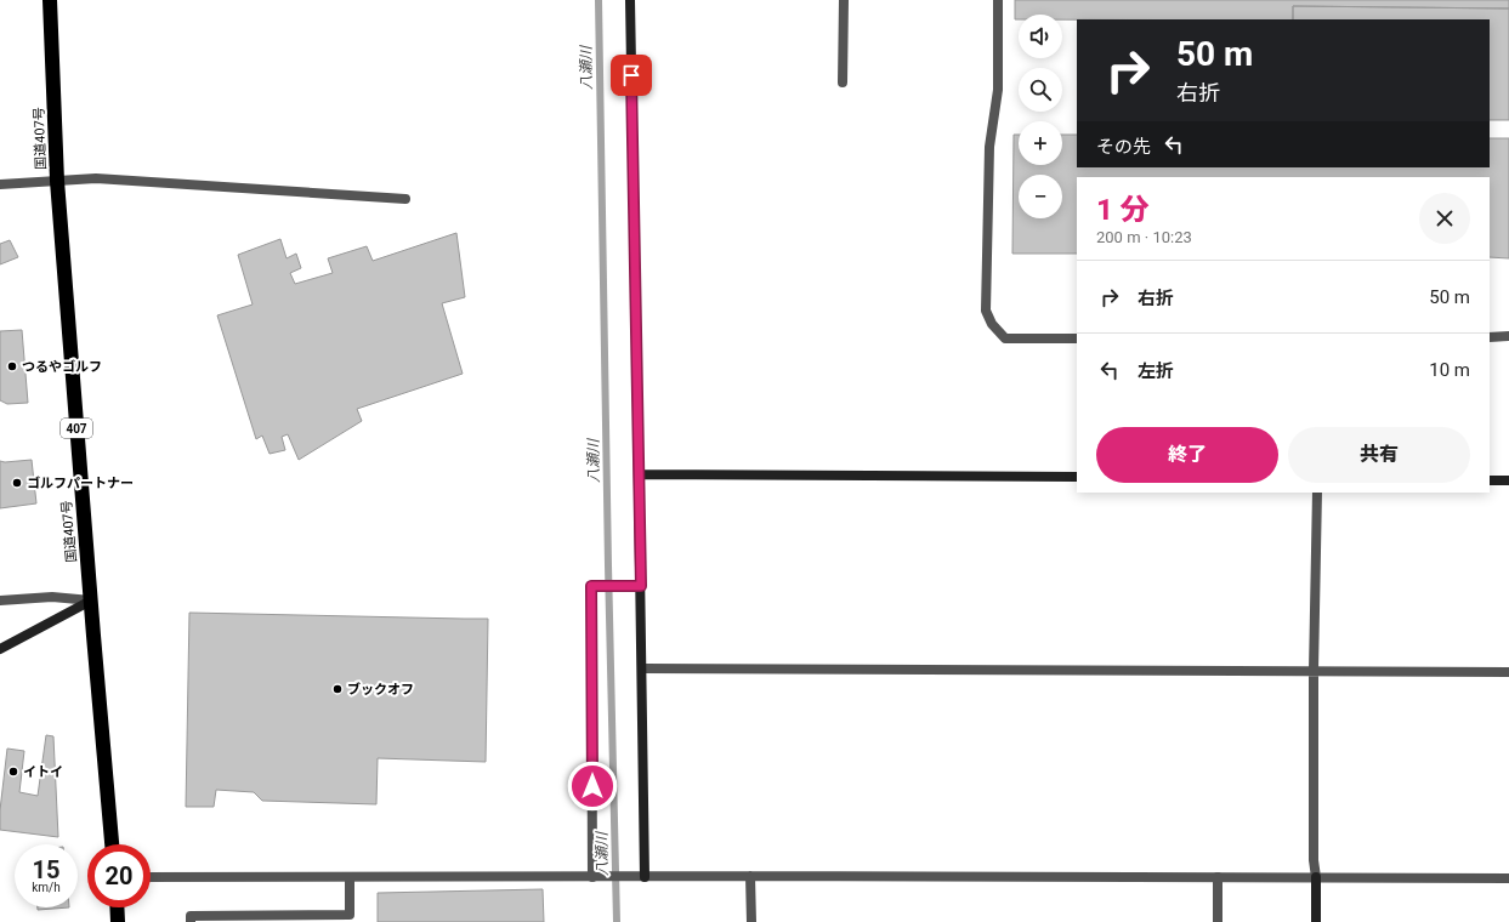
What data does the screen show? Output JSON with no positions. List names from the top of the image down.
{
  "streets": {
    "highway": ["国道407号", "407"]
  },
  "water": ["八瀬川"],
  "places": [
    "つるやゴルフ",
    "ゴルフパートナー",
    "ブックオフ",
    "イトイ"
  ],
  "page": {
    "map_buttons": ["+", "−"],
    "turn": ["50 m", "右折"],
    "then": "その先",
    "heading": ["1 分", "200 m · 10:23"],
    "list": [
      {
        "name": "右折",
        "value": "50 m"
      },
      {
        "name": "左折",
        "value": "10 m"
      }
    ],
    "buttons": ["終了", "共有"],
    "speed": "15 km/h",
    "limit": "20"
  }
}
